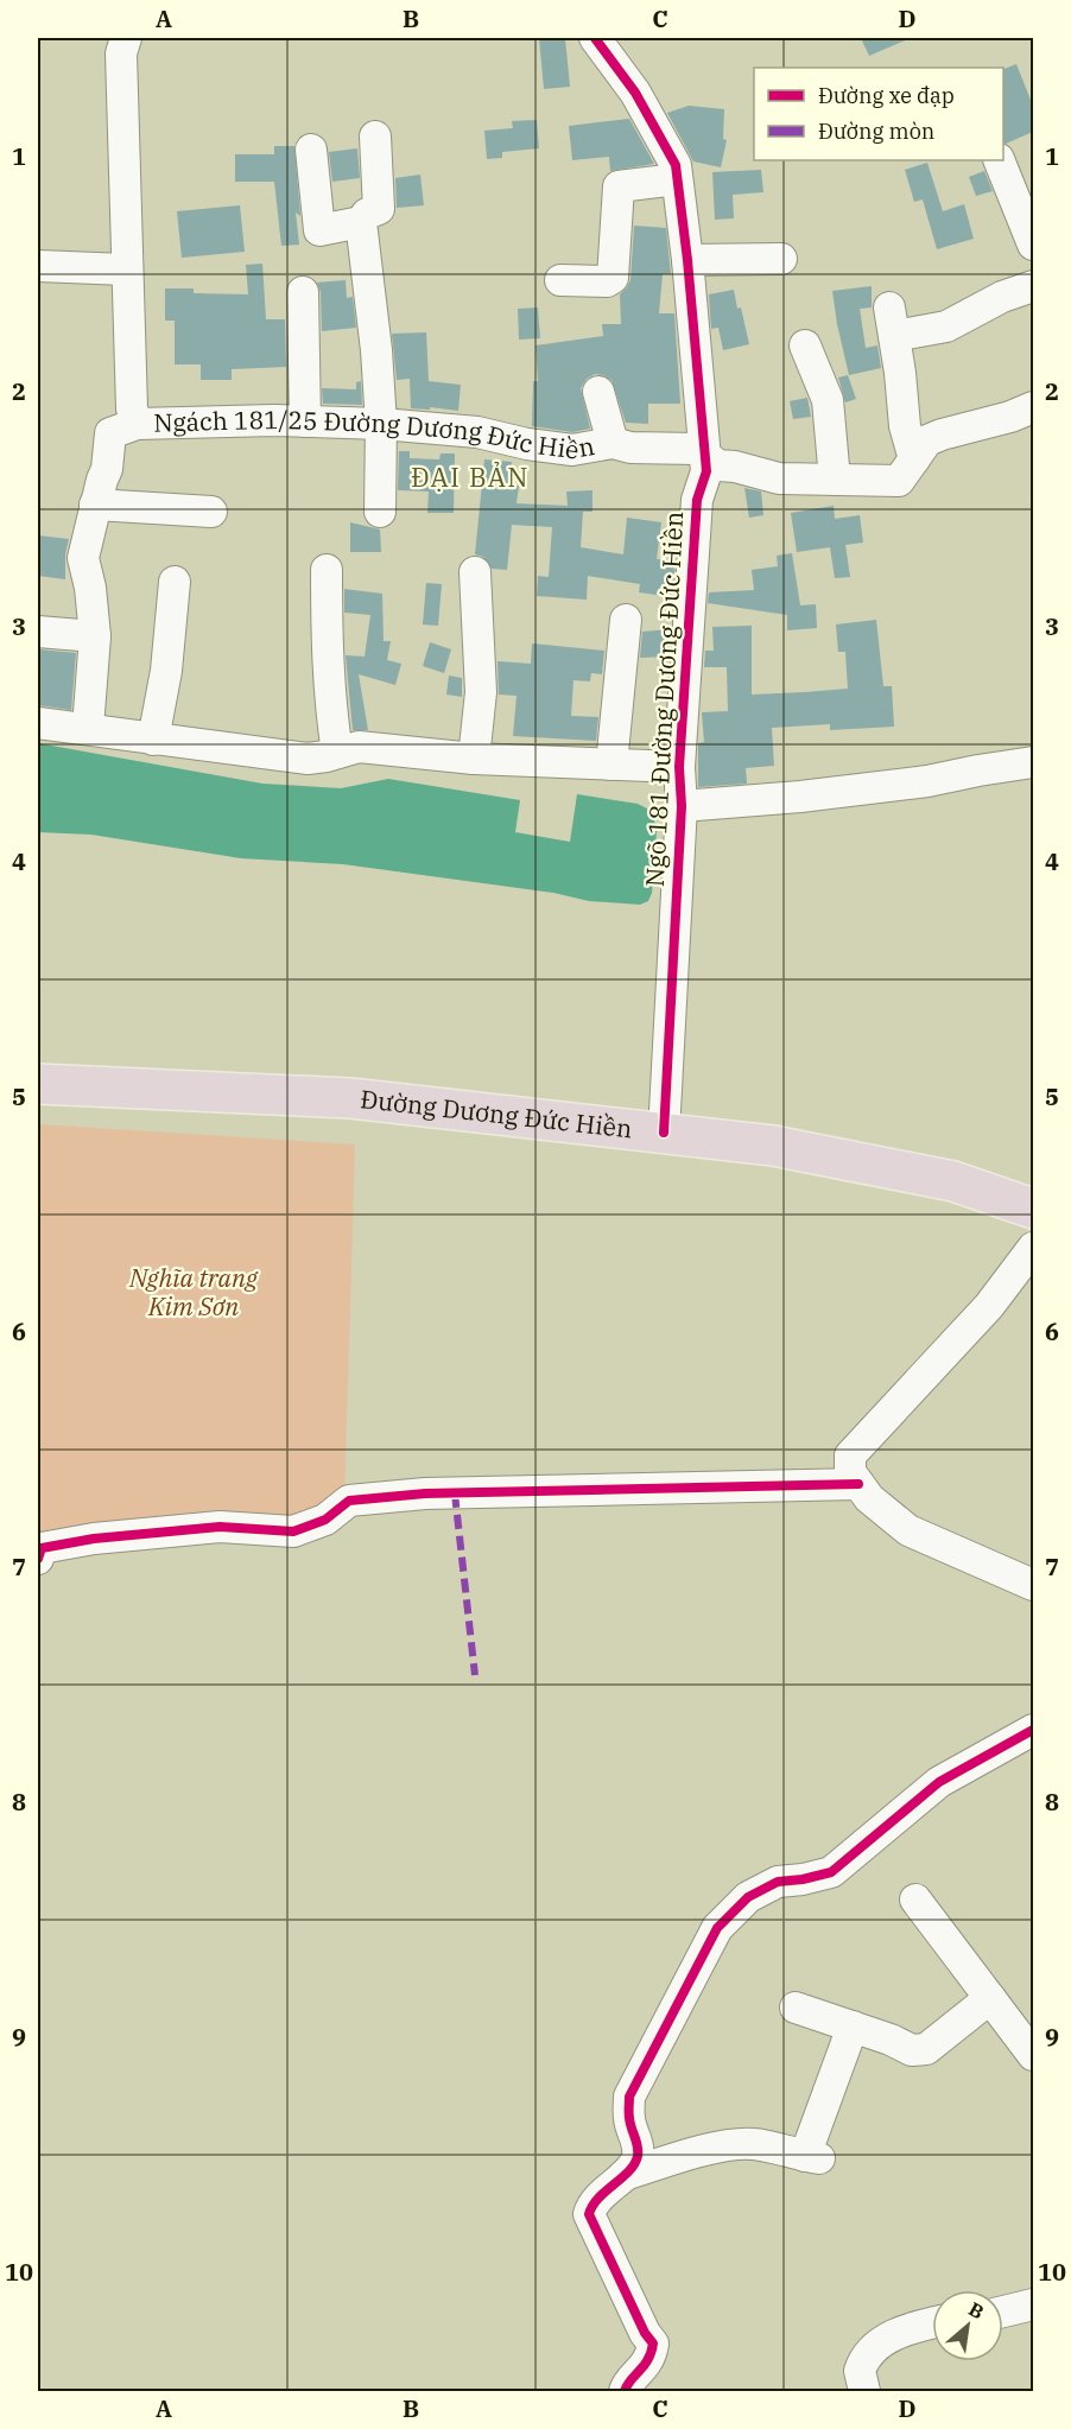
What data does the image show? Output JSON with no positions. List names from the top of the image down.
{
  "streets": {
    "highway": ["Đường Dương Đức Hiền"],
    "street": ["Ngách 181/25 Đường Dương Đức Hiền", "Ngõ 181 Đường Dương Đức Hiền"]
  },
  "crossings": [
    ["Ngách 181/25 Đường Dương Đức Hiền", "Ngõ 181 Đường Dương Đức Hiền"],
    ["Ngõ 181 Đường Dương Đức Hiền", "Đường Dương Đức Hiền"]
  ],
  "districts": ["ĐẠI BẢN"],
  "parks": ["Nghĩa trang Kim Sơn"],
  "legend": ["Đường xe đạp", "Đường mòn"],
  "north": "top right",
  "grid": {
    "columns": [
      "A",
      "B",
      "C",
      "D"
    ],
    "rows": [
      "1",
      "2",
      "3",
      "4",
      "5",
      "6",
      "7",
      "8",
      "9",
      "10"
    ]
  }
}
